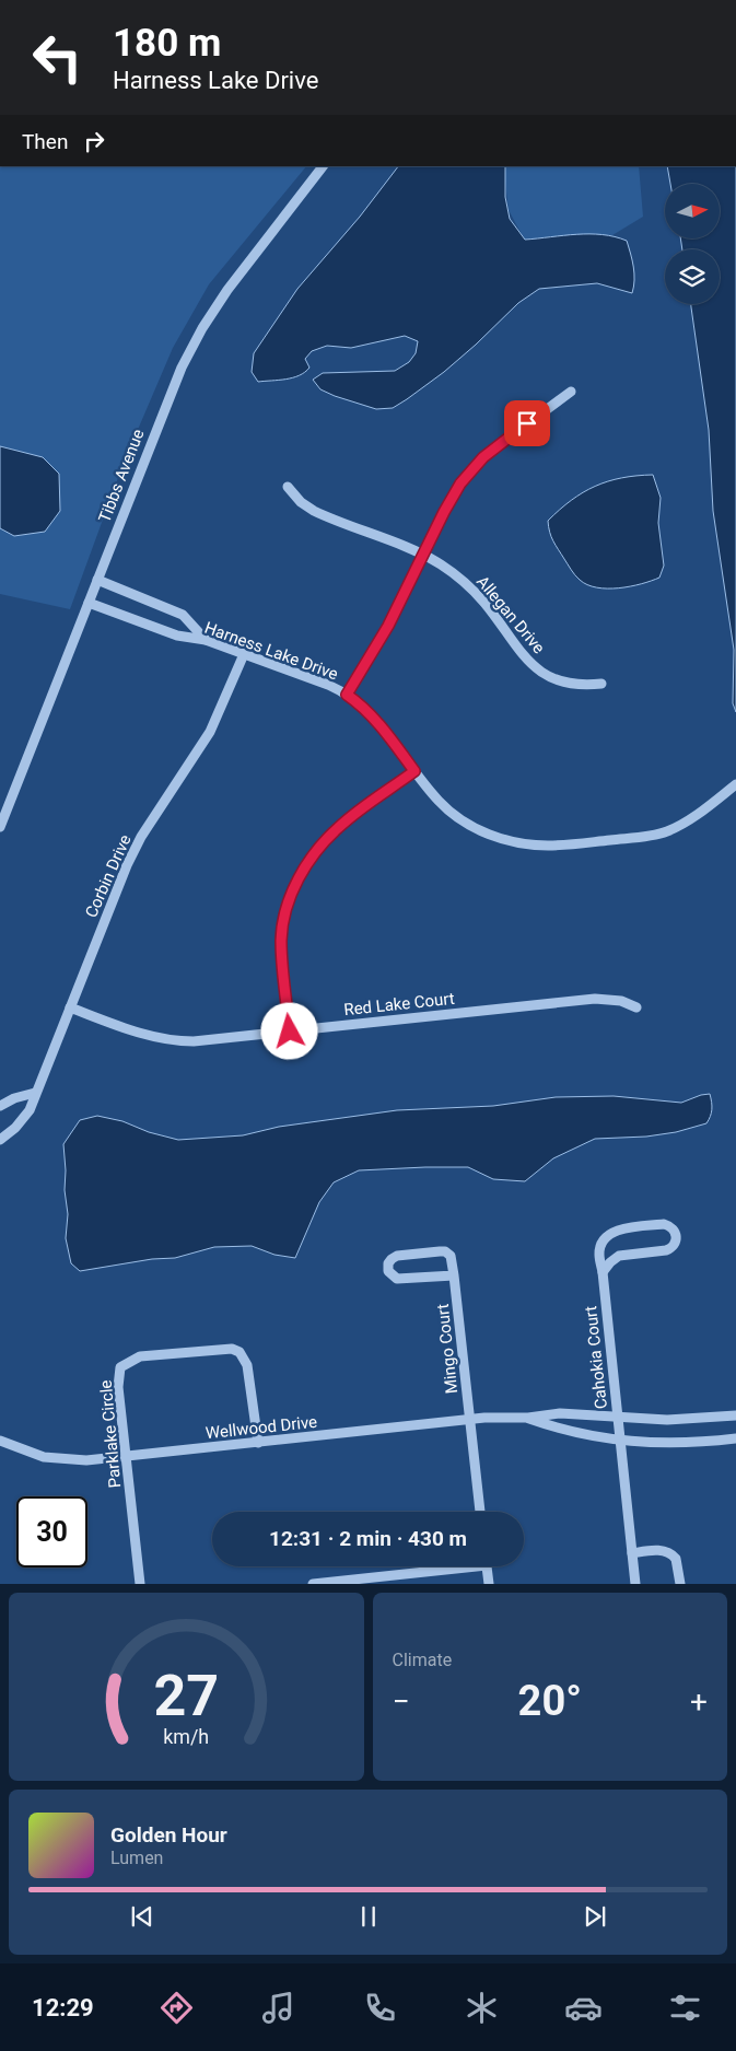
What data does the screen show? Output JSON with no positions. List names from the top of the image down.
{
  "streets": {
    "street": [
      "Tibbs Avenue",
      "Allegan Drive",
      "Harness Lake Drive",
      "Corbin Drive",
      "Red Lake Court",
      "Mingo Court",
      "Cahokia Court",
      "Wellwood Drive",
      "Parklake Circle"
    ]
  },
  "crossings": [
    ["Tibbs Avenue", "Harness Lake Drive"],
    ["Harness Lake Drive", "Corbin Drive"],
    ["Corbin Drive", "Red Lake Court"],
    ["Mingo Court", "Wellwood Drive"],
    ["Cahokia Court", "Wellwood Drive"],
    ["Wellwood Drive", "Parklake Circle"]
  ],
  "north": "right",
  "page": {
    "turn": ["180 m", "Harness Lake Drive"],
    "then": "Then",
    "limit": "30",
    "trip": "12:31 · 2 min · 430 m",
    "tile": "Climate",
    "heat": ["−", "20°", "+"],
    "song": ["Golden Hour", "Lumen"],
    "tabs": "12:29",
    "gauge": ["27", "km/h"]
  }
}
